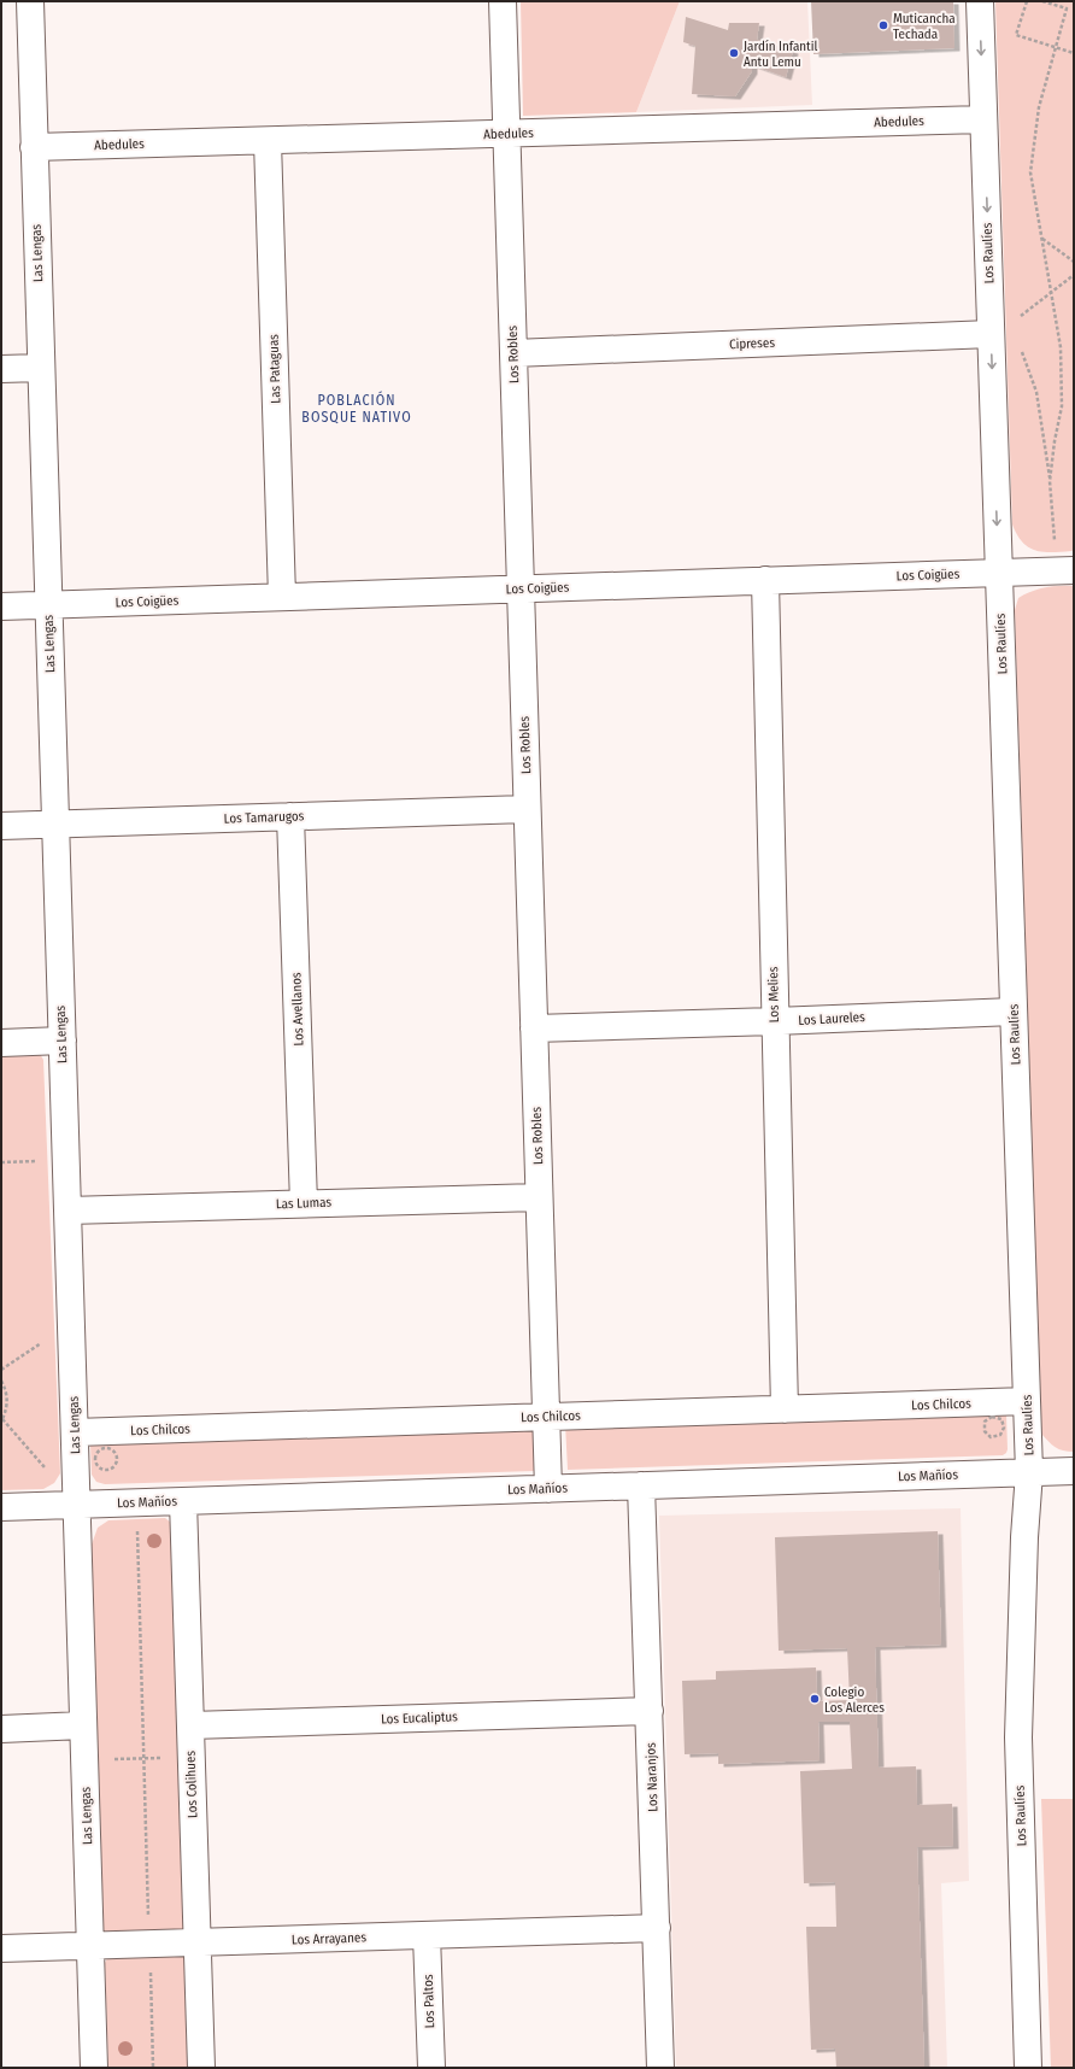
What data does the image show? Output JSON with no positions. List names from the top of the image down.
{
  "streets": {
    "street": [
      "Abedules",
      "Las Lengas",
      "Los Raulíes",
      "Cipreses",
      "Los Robles",
      "Las Pataguas",
      "Los Coigües",
      "Los Tamarugos",
      "Los Melies",
      "Los Avellanos",
      "Los Laureles",
      "Las Lumas",
      "Los Chilcos",
      "Los Mañíos",
      "Los Eucaliptus",
      "Los Naranjos",
      "Los Colihues",
      "Los Arrayanes",
      "Los Paltos"
    ]
  },
  "crossings": [
    ["Abedules", "Las Lengas"],
    ["Abedules", "Los Raulíes"],
    ["Abedules", "Los Robles"],
    ["Abedules", "Las Pataguas"],
    ["Las Lengas", "Los Coigües"],
    ["Las Lengas", "Los Tamarugos"],
    ["Las Lengas", "Las Lumas"],
    ["Las Lengas", "Los Chilcos"],
    ["Las Lengas", "Los Mañíos"],
    ["Las Lengas", "Los Arrayanes"],
    ["Los Raulíes", "Cipreses"],
    ["Los Raulíes", "Los Coigües"],
    ["Los Raulíes", "Los Laureles"],
    ["Los Raulíes", "Los Chilcos"],
    ["Los Raulíes", "Los Mañíos"],
    ["Cipreses", "Los Robles"],
    ["Los Robles", "Los Coigües"],
    ["Los Robles", "Los Tamarugos"],
    ["Los Robles", "Los Laureles"],
    ["Los Robles", "Las Lumas"],
    ["Los Robles", "Los Chilcos"],
    ["Los Robles", "Los Mañíos"],
    ["Las Pataguas", "Los Coigües"],
    ["Los Coigües", "Los Melies"],
    ["Los Tamarugos", "Los Avellanos"],
    ["Los Melies", "Los Laureles"],
    ["Los Melies", "Los Chilcos"],
    ["Los Avellanos", "Las Lumas"],
    ["Los Mañíos", "Los Naranjos"],
    ["Los Mañíos", "Los Colihues"],
    ["Los Eucaliptus", "Los Naranjos"],
    ["Los Eucaliptus", "Los Colihues"],
    ["Los Naranjos", "Los Arrayanes"],
    ["Los Colihues", "Los Arrayanes"],
    ["Los Arrayanes", "Los Paltos"]
  ],
  "districts": ["POBLACIÓN BOSQUE NATIVO"],
  "places": ["Muticancha Techada", "Jardín Infantil Antu Lemu", "Colegio Los Alerces"]
}
